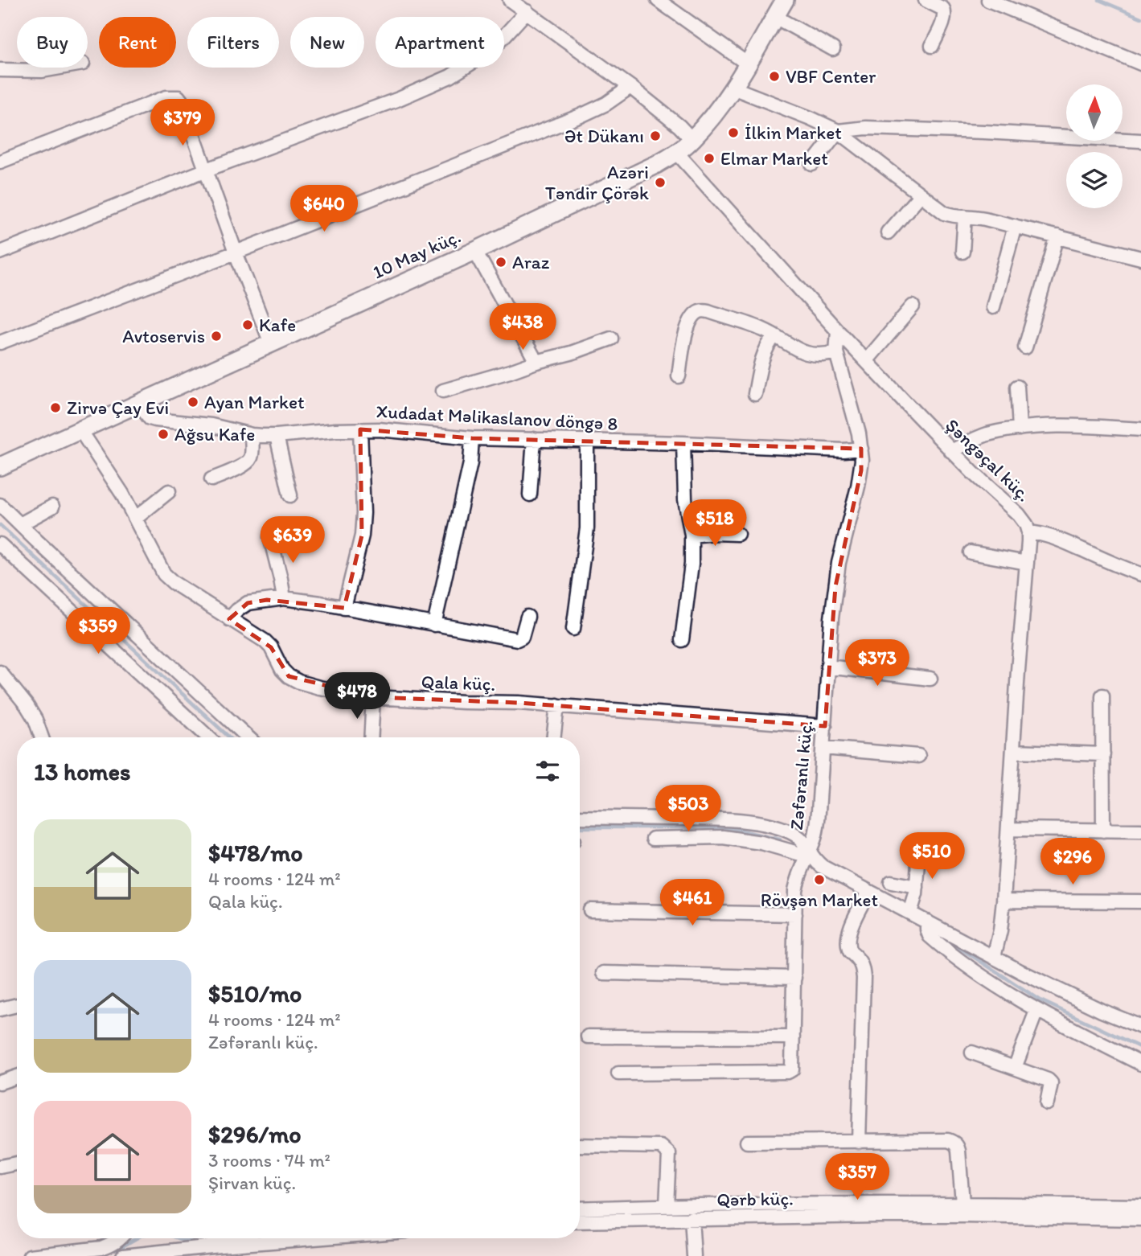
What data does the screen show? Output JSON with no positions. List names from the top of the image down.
{
  "streets": {
    "main road": ["10 May küç."],
    "street": [
      "Xudadat Məlikaslanov döngə 8",
      "Şəngəçal küç.",
      "Qala küç.",
      "Zəfəranlı küç.",
      "Qərb küç."
    ]
  },
  "crossings": [
    ["10 May küç.", "Xudadat Məlikaslanov döngə 8"],
    ["10 May küç.", "Şəngəçal küç."],
    ["10 May küç.", "Qala küç."],
    ["Xudadat Məlikaslanov döngə 8", "Zəfəranlı küç."],
    ["Şəngəçal küç.", "Zəfəranlı küç."],
    ["Qala küç.", "Zəfəranlı küç."]
  ],
  "places": [
    "VBF Center",
    "İlkin Market",
    "Ət Dükanı",
    "Elmar Market",
    "Azəri Təndir Çörək",
    "Araz",
    "Kafe",
    "Avtoservis",
    "Ayan Market",
    "Zirvə Çay Evi",
    "Ağsu Kafe",
    "Rövşən Market"
  ],
  "north": "top",
  "page": {
    "chip": [
      "Buy",
      "Rent",
      "Filters",
      "New",
      "Apartment"
    ],
    "price": [
      "$379",
      "$640",
      "$438",
      "$518",
      "$639",
      "$359",
      "$373",
      "$478",
      "$503",
      "$510",
      "$296",
      "$461",
      "$357"
    ],
    "heading": "13 homes",
    "list": [
      {
        "name": "$478/mo",
        "note": "4 rooms · 124 m² · Qala küç."
      },
      {
        "name": "$510/mo",
        "note": "4 rooms · 124 m² · Zəfəranlı küç."
      },
      {
        "name": "$296/mo",
        "note": "3 rooms · 74 m² · Şirvan küç."
      }
    ]
  }
}
